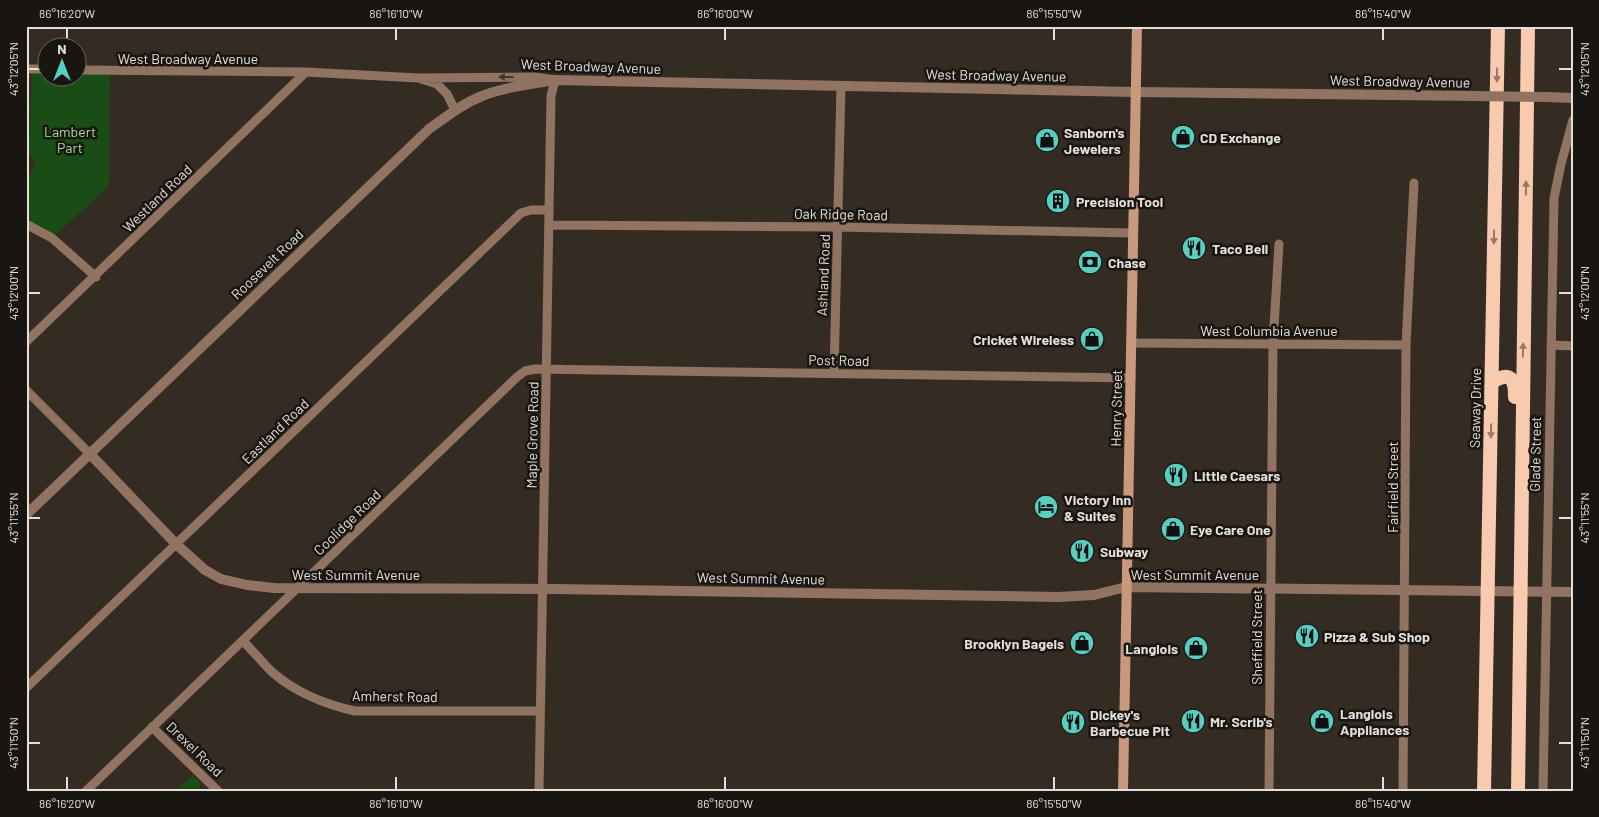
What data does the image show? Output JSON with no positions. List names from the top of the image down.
{
  "streets": {
    "highway": ["Seaway Drive"],
    "main road": ["Henry Street"],
    "street": [
      "West Broadway Avenue",
      "Westland Road",
      "Oak Ridge Road",
      "Roosevelt Road",
      "Ashland Road",
      "West Columbia Avenue",
      "Post Road",
      "Eastland Road",
      "Maple Grove Road",
      "Glade Street",
      "Fairfield Street",
      "Coolidge Road",
      "West Summit Avenue",
      "Sheffield Street",
      "Amherst Road",
      "Drexel Road"
    ]
  },
  "crossings": [
    ["West Broadway Avenue", "Westland Road"],
    ["West Broadway Avenue", "Roosevelt Road"],
    ["West Broadway Avenue", "Ashland Road"],
    ["West Broadway Avenue", "Henry Street"],
    ["West Broadway Avenue", "Maple Grove Road"],
    ["Oak Ridge Road", "Ashland Road"],
    ["Oak Ridge Road", "Henry Street"],
    ["Oak Ridge Road", "Maple Grove Road"],
    ["Roosevelt Road", "Maple Grove Road"],
    ["Roosevelt Road", "West Summit Avenue"],
    ["Ashland Road", "Post Road"],
    ["West Columbia Avenue", "Henry Street"],
    ["West Columbia Avenue", "Fairfield Street"],
    ["West Columbia Avenue", "Sheffield Street"],
    ["Post Road", "Henry Street"],
    ["Post Road", "Maple Grove Road"],
    ["Post Road", "Coolidge Road"],
    ["Henry Street", "West Summit Avenue"],
    ["Seaway Drive", "West Summit Avenue"],
    ["Eastland Road", "Maple Grove Road"],
    ["Eastland Road", "West Summit Avenue"],
    ["Maple Grove Road", "Coolidge Road"],
    ["Maple Grove Road", "West Summit Avenue"],
    ["Maple Grove Road", "Amherst Road"],
    ["Glade Street", "West Summit Avenue"],
    ["Fairfield Street", "West Summit Avenue"],
    ["Coolidge Road", "West Summit Avenue"],
    ["Coolidge Road", "Amherst Road"],
    ["Coolidge Road", "Drexel Road"],
    ["West Summit Avenue", "Sheffield Street"]
  ],
  "parks": ["Lambert Part"],
  "places": {
    "shop": [
      "CD Exchange",
      "Sanborn's Jewelers",
      "Cricket Wireless",
      "Eye Care One",
      "Brooklyn Bagels",
      "Langlois",
      "Langlois Appliances"
    ],
    "building": ["Precision Tool"],
    "restaurant": [
      "Taco Bell",
      "Little Caesars",
      "Subway",
      "Pizza & Sub Shop",
      "Mr. Scrib's",
      "Dickey's Barbecue Pit"
    ],
    "bank": ["Chase"],
    "hotel": ["Victory Inn & Suites"]
  },
  "north": "top",
  "coordinates": [
    "86°16'20\"W",
    "86°16'10\"W",
    "86°16'00\"W",
    "86°15'50\"W",
    "86°15'40\"W",
    "43°12'05\"N",
    "43°12'00\"N",
    "43°11'55\"N",
    "43°11'50\"N"
  ]
}
